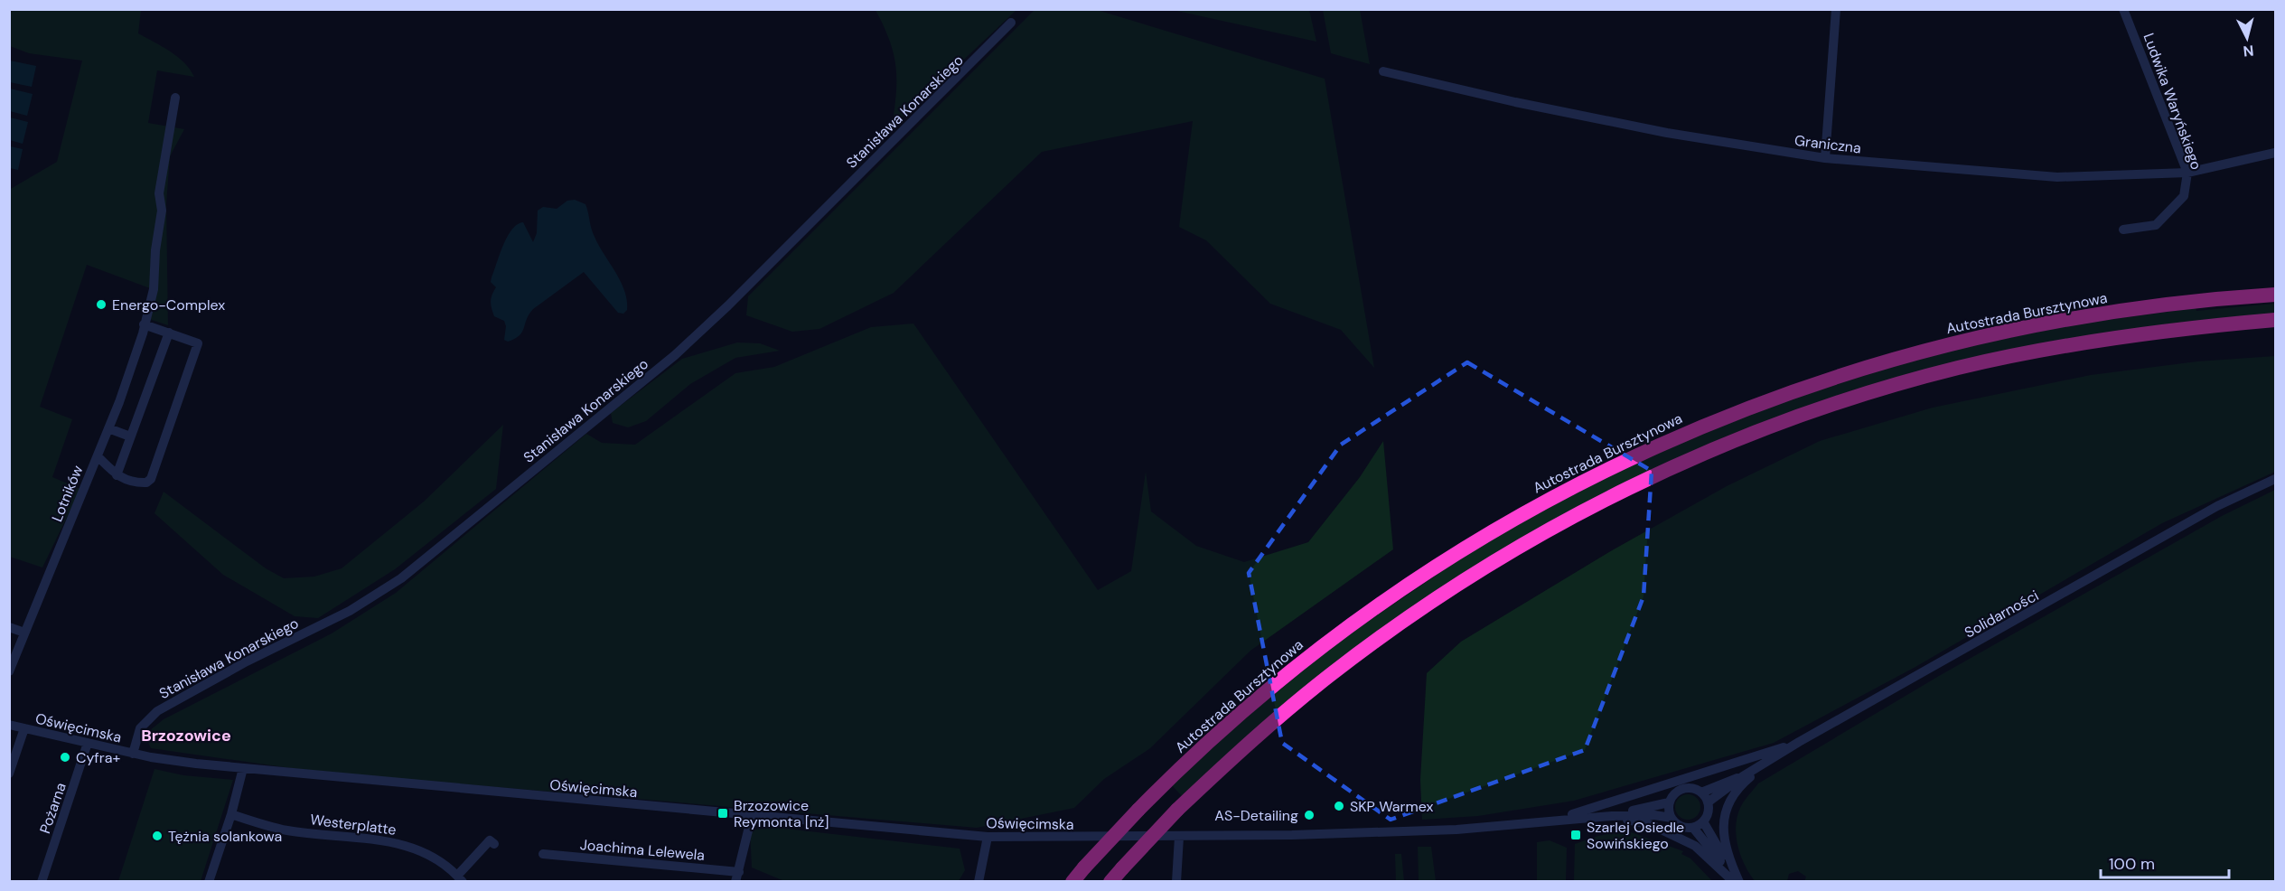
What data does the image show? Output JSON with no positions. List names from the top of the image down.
{
  "streets": {
    "highway": ["Autostrada Bursztynowa"],
    "street": [
      "Ludwika Waryńskiego",
      "Stanisława Konarskiego",
      "Graniczna",
      "Lotników",
      "Solidarności",
      "Oświęcimska",
      "Pożarna",
      "Westerplatte",
      "Joachima Lelewela"
    ]
  },
  "crossings": [
    ["Ludwika Waryńskiego", "Graniczna"],
    ["Stanisława Konarskiego", "Oświęcimska"],
    ["Oświęcimska", "Pożarna"]
  ],
  "districts": ["Brzozowice"],
  "places": {
    "other": [
      "Energo-Complex",
      "Cyfra+",
      "SKP Warmex",
      "AS-Detailing",
      "Tężnia solankowa"
    ],
    "transit": ["Brzozowice Reymonta [nż]", "Szarlej Osiedle Sowińskiego"]
  },
  "scale_bar": "100 m",
  "north": "bottom"
}
